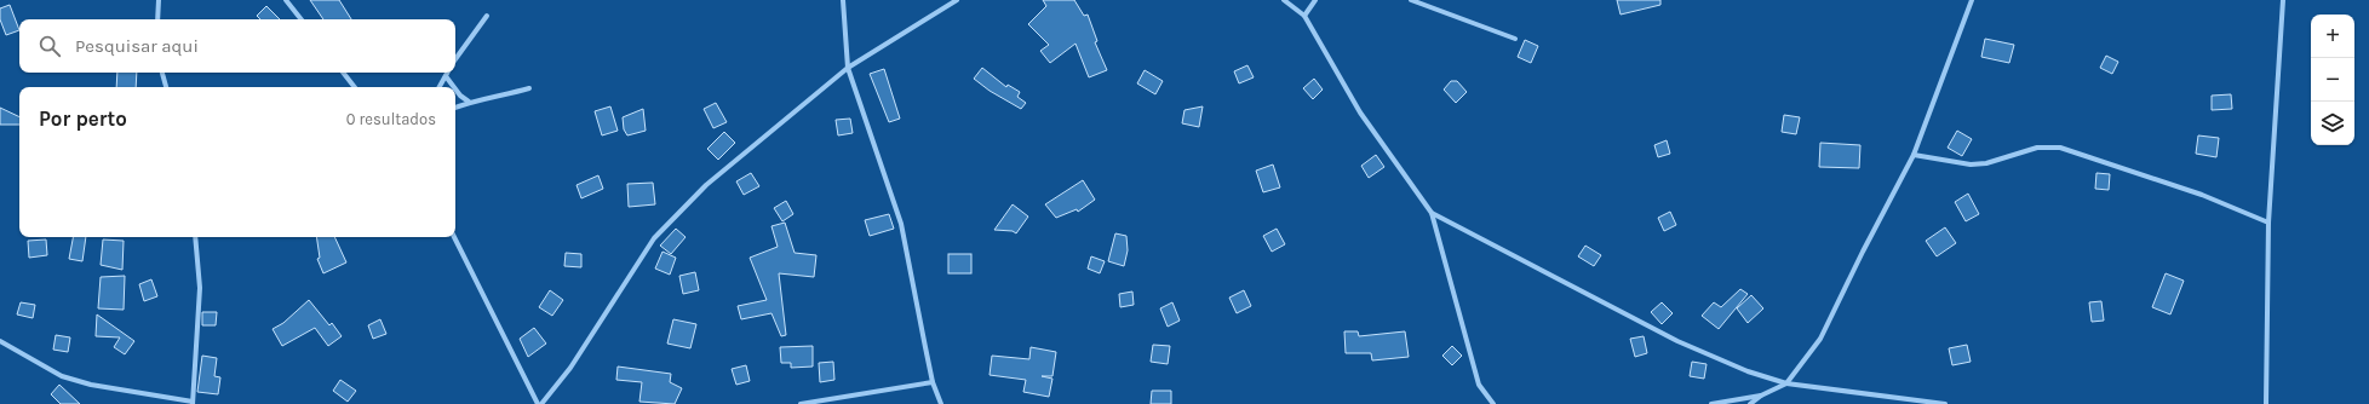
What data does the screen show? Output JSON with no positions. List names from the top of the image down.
{
  "page": {
    "map_buttons": ["+", "−"],
    "search": "Pesquisar aqui",
    "heading": ["Por perto", "0 resultados"]
  }
}
